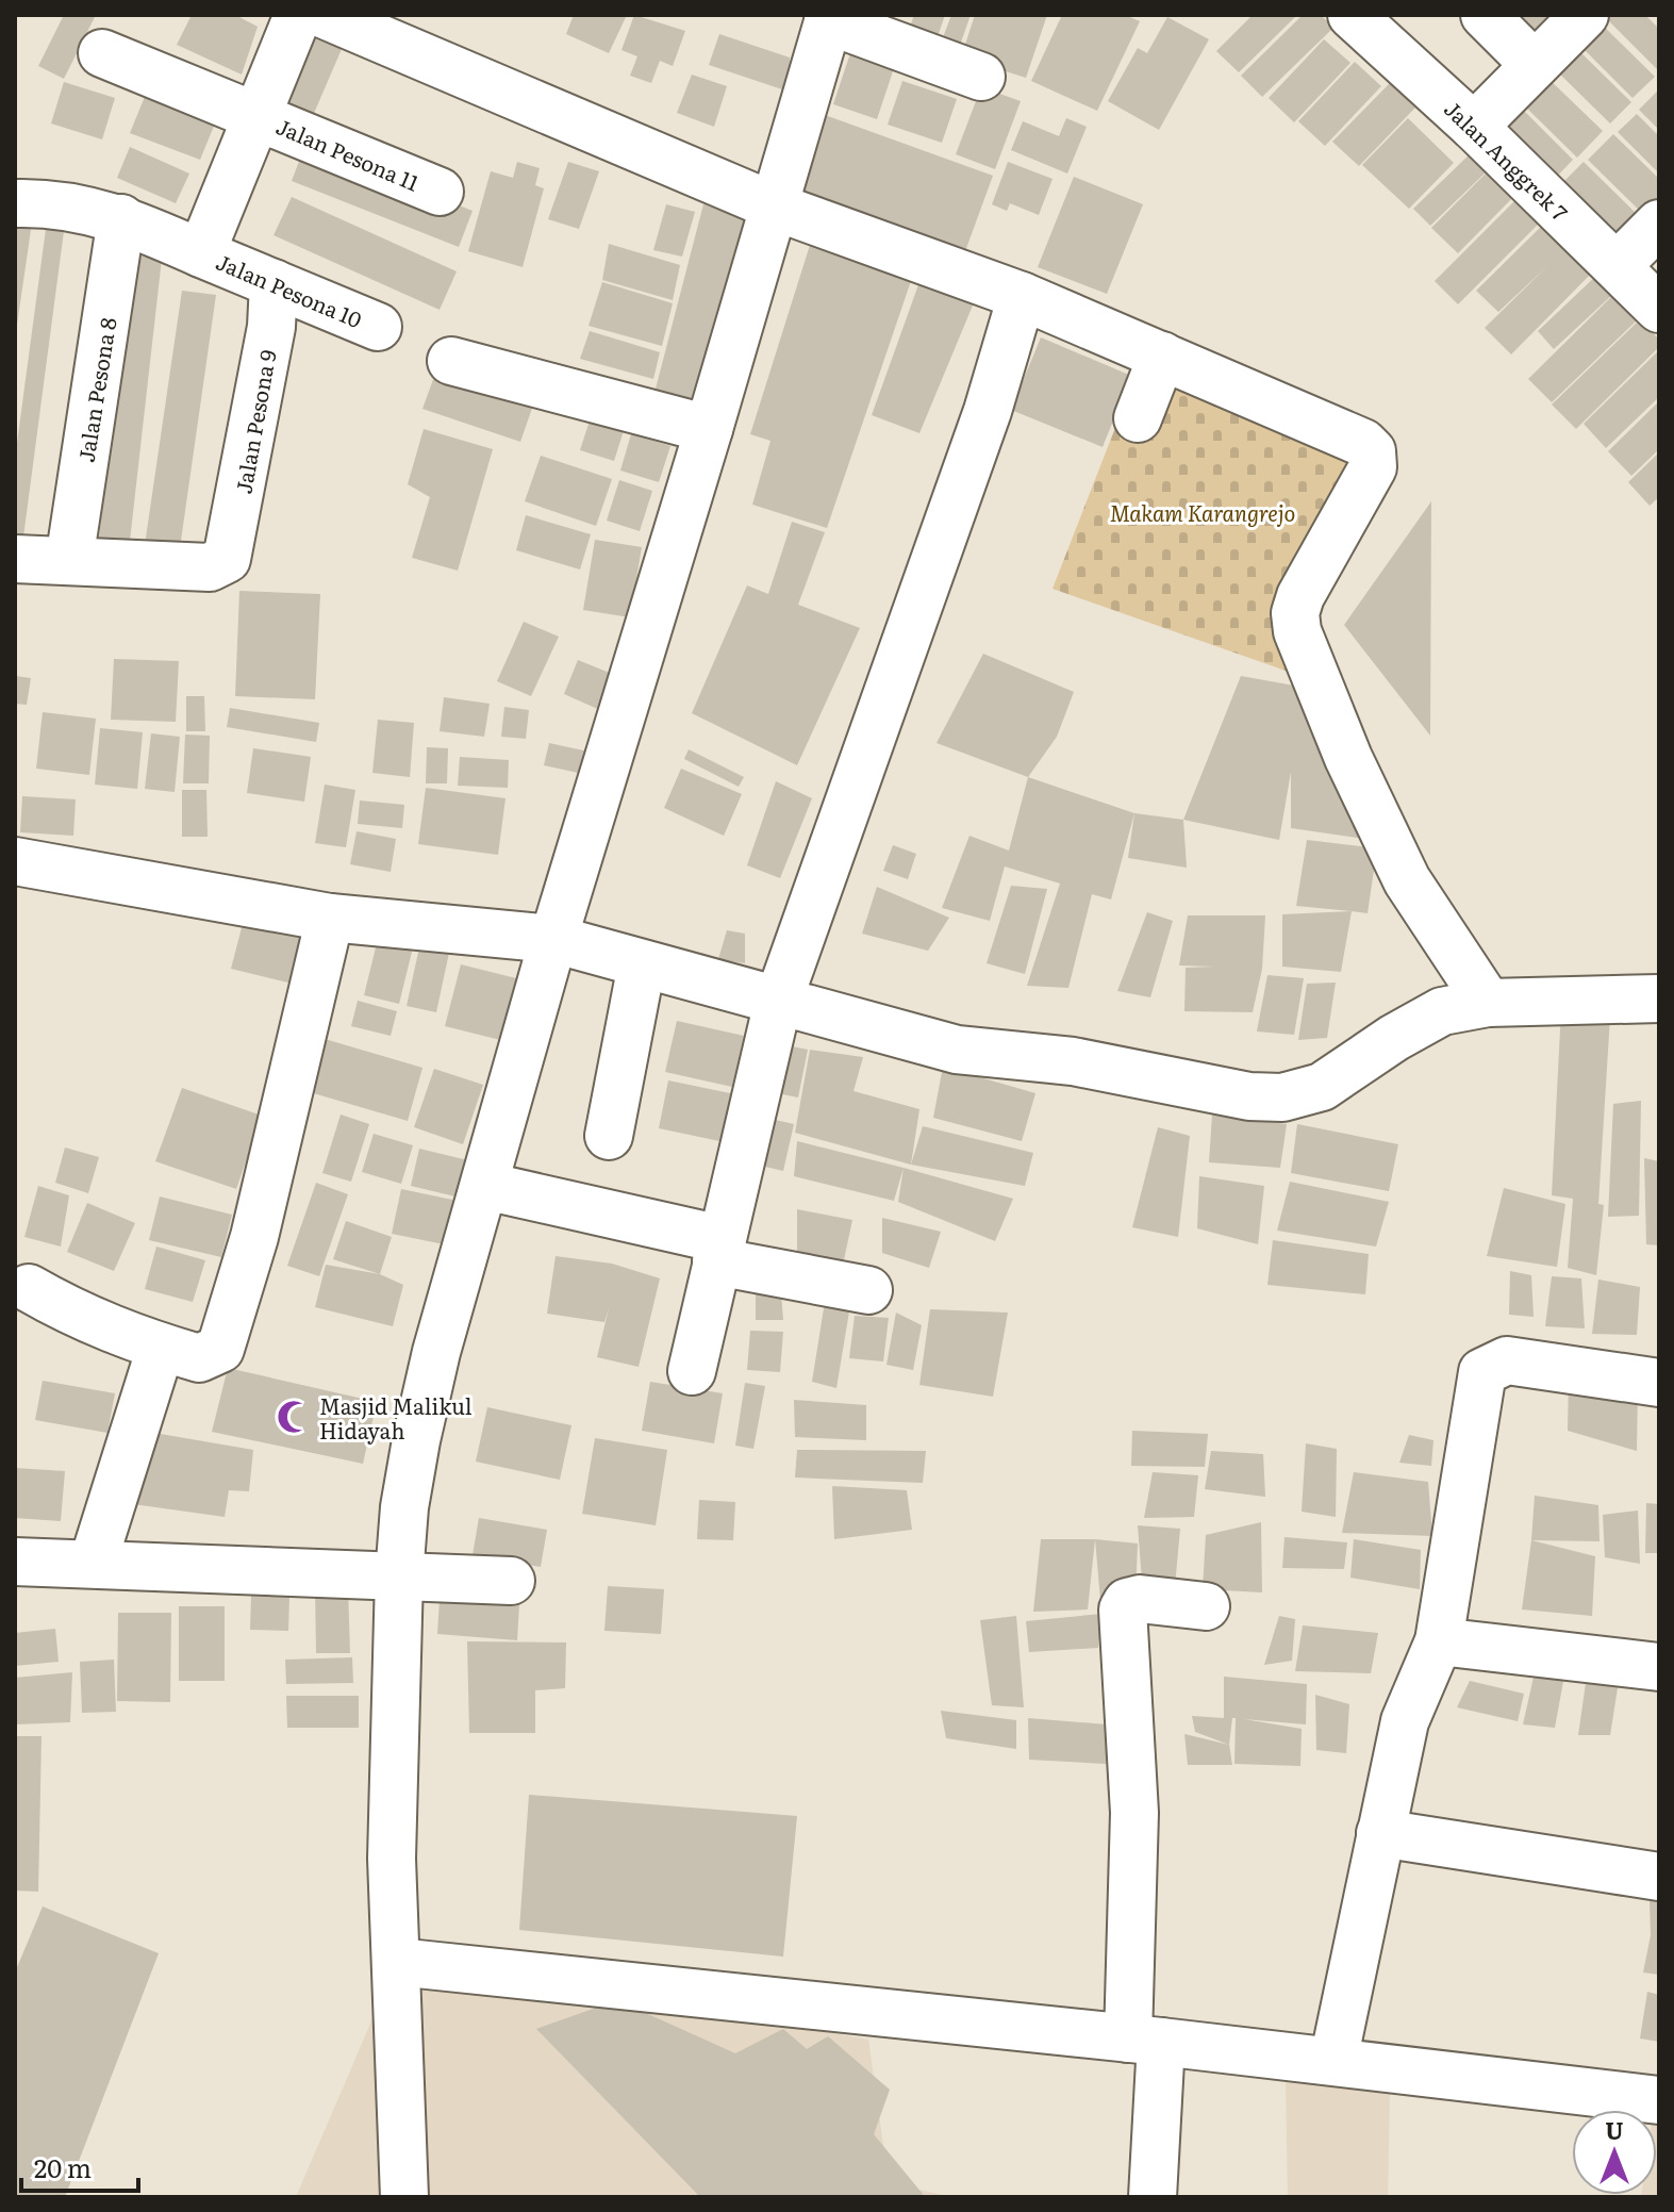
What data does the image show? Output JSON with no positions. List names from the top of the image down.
{
  "streets": {
    "street": [
      "Jalan Pesona 11",
      "Jalan Anggrek 7",
      "Jalan Pesona 10",
      "Jalan Pesona 8",
      "Jalan Pesona 9"
    ]
  },
  "crossings": [
    ["Jalan Pesona 10", "Jalan Pesona 8"],
    ["Jalan Pesona 10", "Jalan Pesona 9"],
    ["Jalan Pesona 8", "Jalan Pesona 9"]
  ],
  "parks": ["Makam Karangrejo"],
  "places": {
    "mosque": ["Masjid Malikul Hidayah"]
  },
  "scale_bar": "20 m",
  "north": "top"
}
